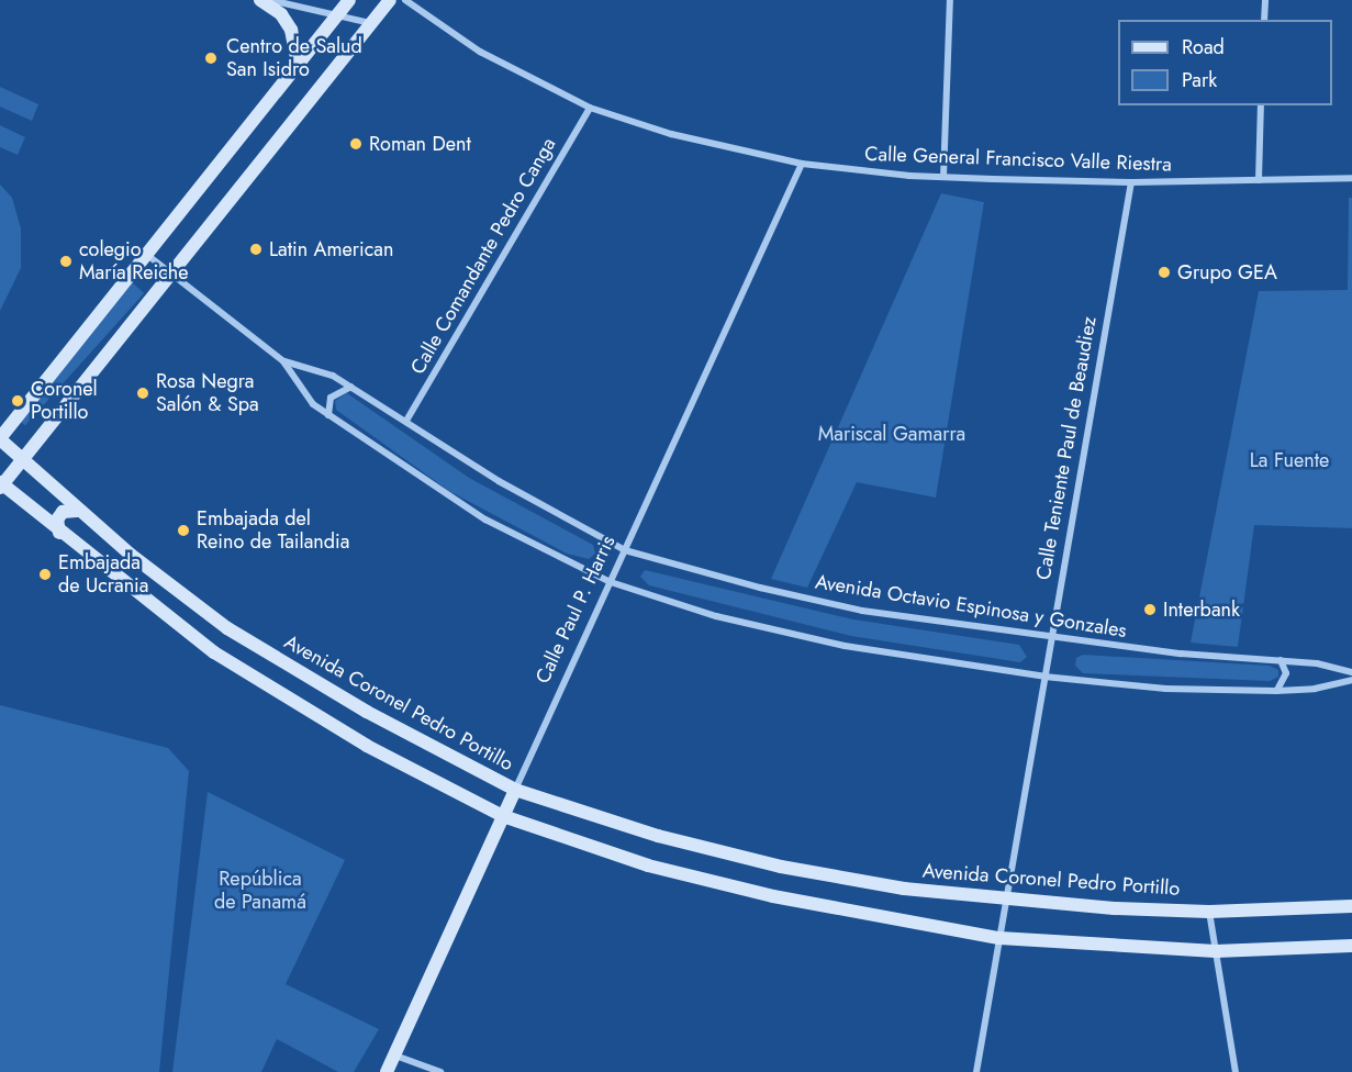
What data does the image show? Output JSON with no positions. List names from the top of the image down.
{
  "streets": {
    "main road": ["Calle Paul P. Harris", "Avenida Coronel Pedro Portillo"],
    "street": [
      "Calle General Francisco Valle Riestra",
      "Calle Comandante Pedro Canga",
      "Calle Teniente Paul de Beaudiez",
      "Avenida Octavio Espinosa y Gonzales"
    ]
  },
  "crossings": [
    ["Calle General Francisco Valle Riestra", "Calle Comandante Pedro Canga"],
    ["Calle General Francisco Valle Riestra", "Calle Teniente Paul de Beaudiez"],
    ["Calle General Francisco Valle Riestra", "Calle Paul P. Harris"],
    ["Calle Comandante Pedro Canga", "Avenida Octavio Espinosa y Gonzales"],
    ["Calle Teniente Paul de Beaudiez", "Avenida Octavio Espinosa y Gonzales"],
    ["Calle Teniente Paul de Beaudiez", "Avenida Coronel Pedro Portillo"],
    ["Avenida Octavio Espinosa y Gonzales", "Calle Paul P. Harris"],
    ["Calle Paul P. Harris", "Avenida Coronel Pedro Portillo"]
  ],
  "parks": ["Mariscal Gamarra", "La Fuente", "República de Panamá"],
  "places": [
    "Centro de Salud San Isidro",
    "Roman Dent",
    "Latin American",
    "colegio María Reiche",
    "Grupo GEA",
    "Rosa Negra Salón & Spa",
    "Coronel Portillo",
    "Embajada del Reino de Tailandia",
    "Embajada de Ucrania",
    "Interbank"
  ],
  "legend": ["Road", "Park"]
}
